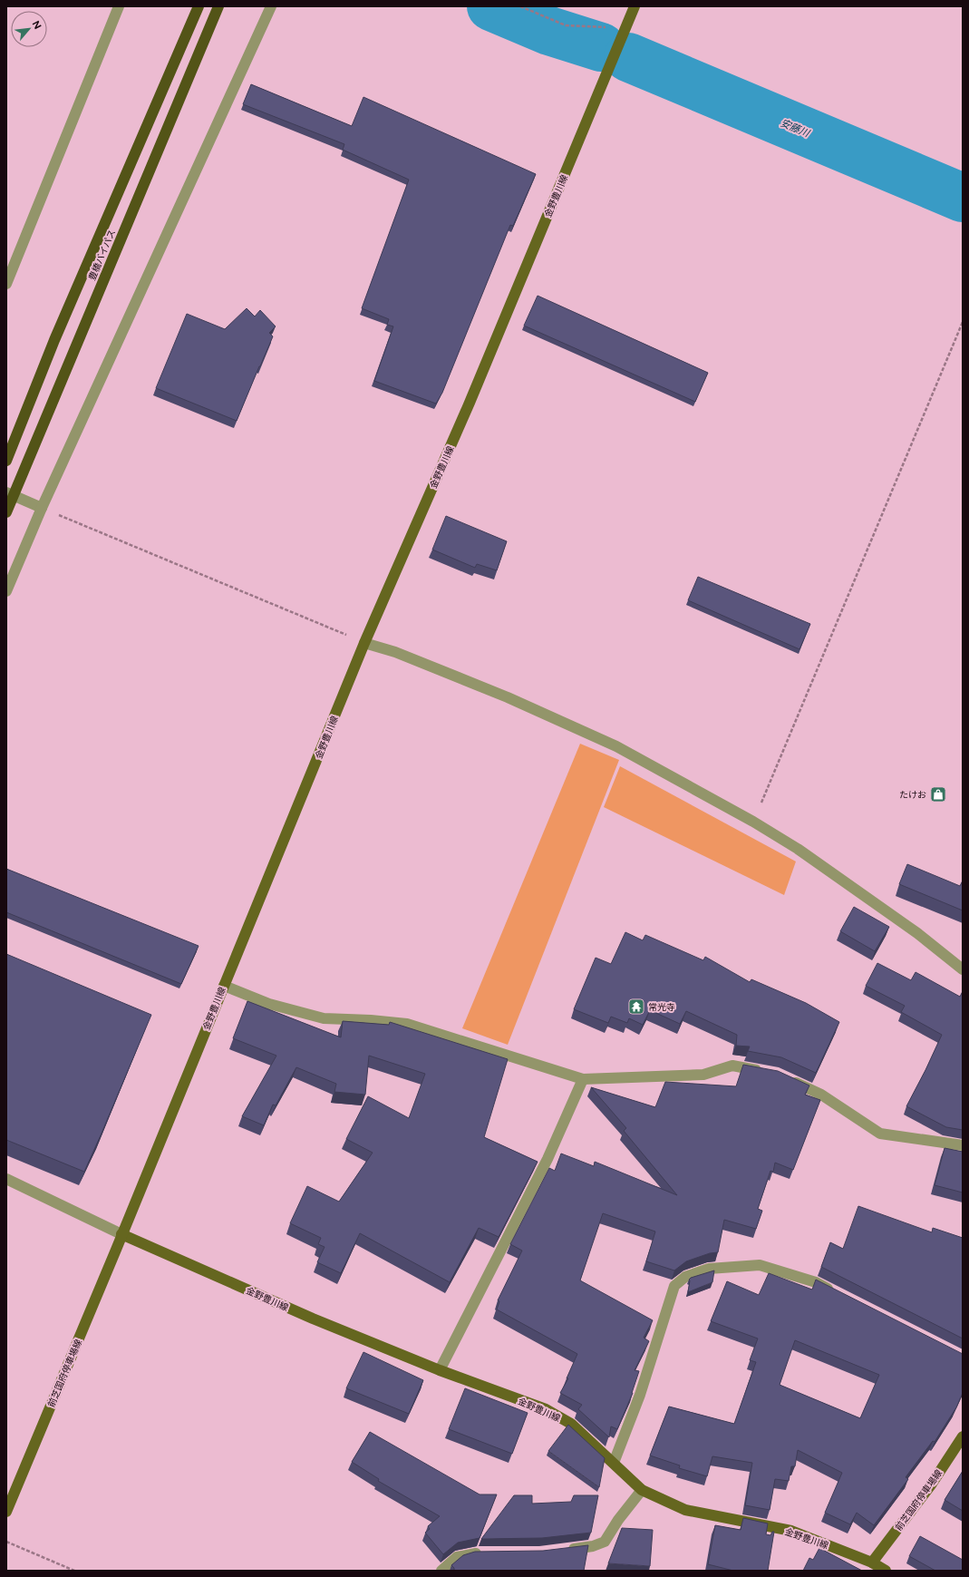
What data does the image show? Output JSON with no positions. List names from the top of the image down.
{
  "streets": {
    "highway": ["豊橋バイパス"],
    "main road": ["金野豊川線", "前芝国府停車場線"]
  },
  "crossings": [
    ["金野豊川線", "前芝国府停車場線"]
  ],
  "water": ["安藤川"],
  "places": {
    "shop": ["たけお"],
    "temple": ["常光寺"]
  },
  "north": "top right"
}
